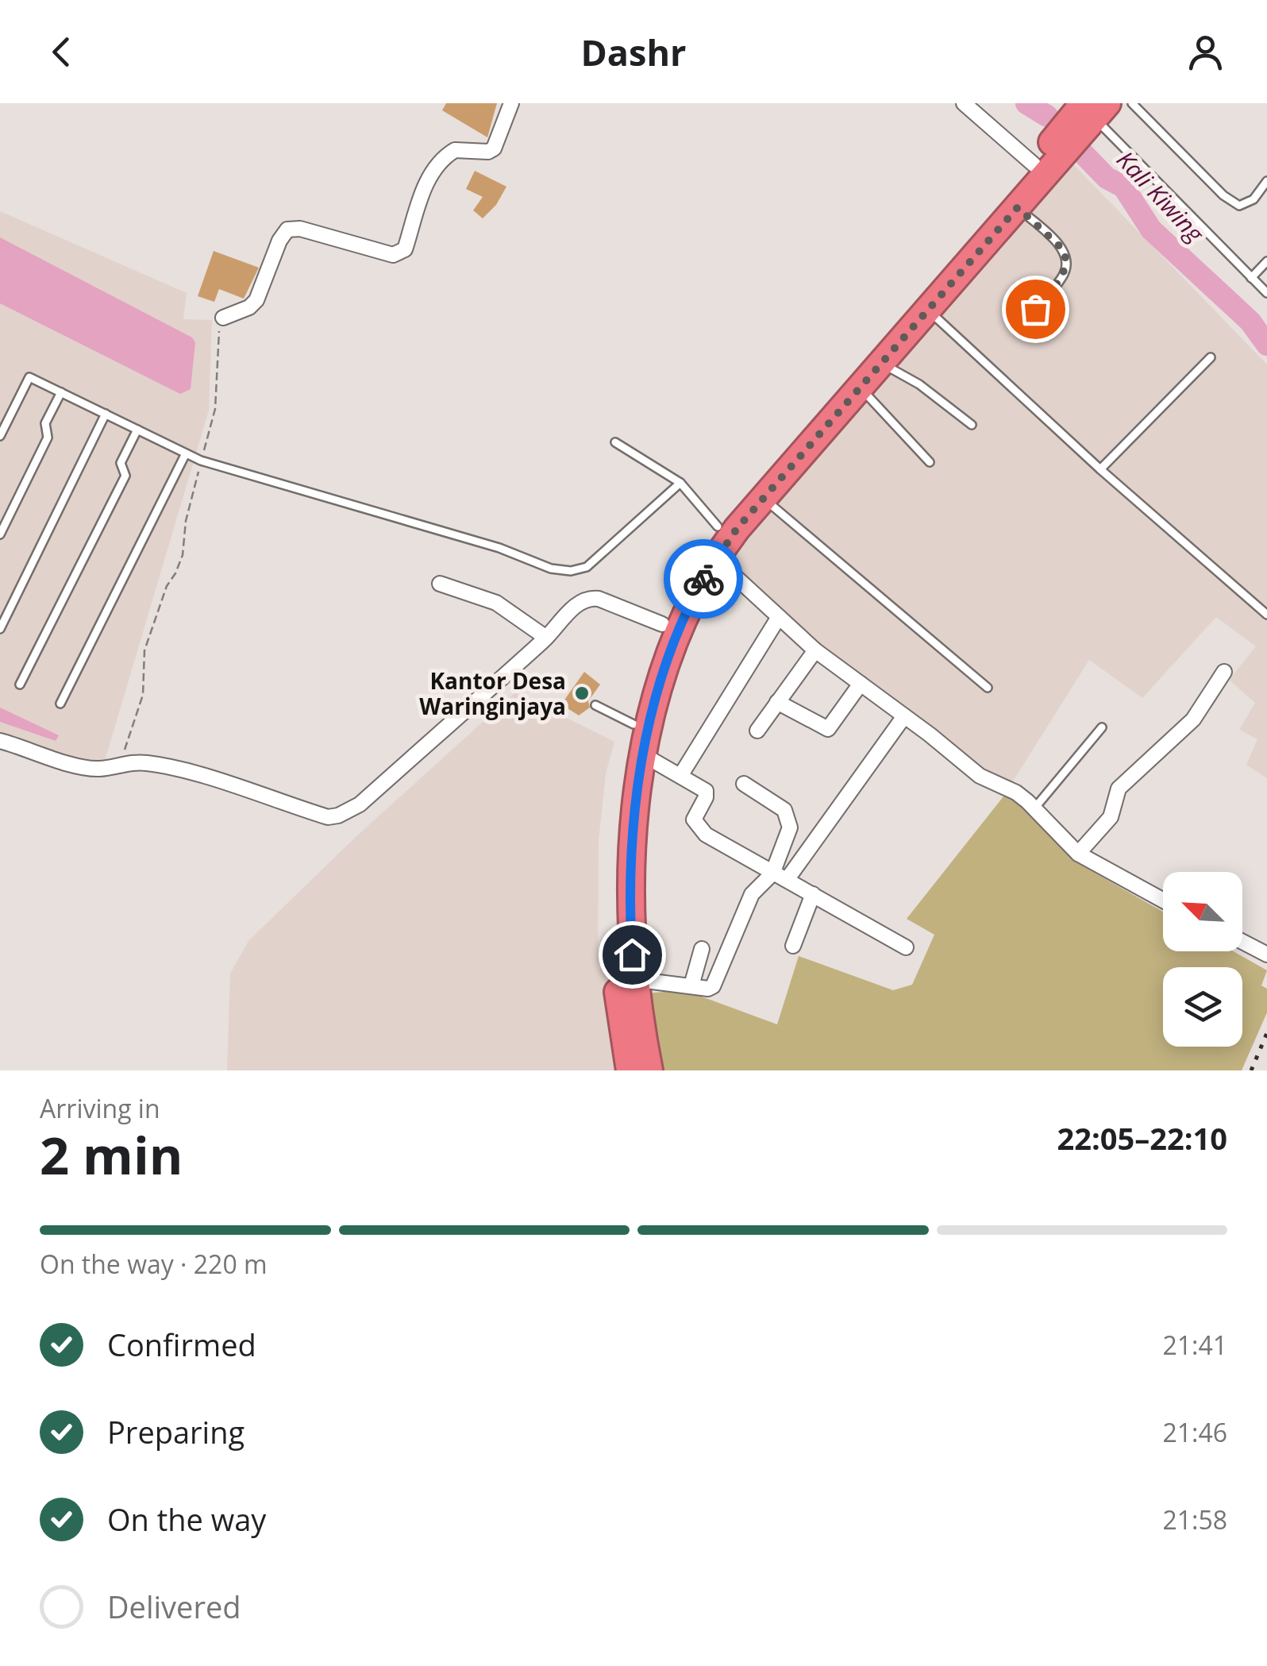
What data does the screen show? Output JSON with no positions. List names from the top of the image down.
{
  "water": ["Kali Kiwing"],
  "places": ["Kantor Desa Waringinjaya"],
  "north": "top left",
  "page": {
    "header": "Dashr",
    "heading": ["2 min", "Arriving in", "22:05–22:10"],
    "bar": "On the way · 220 m",
    "list": [
      ["Confirmed", "21:41"],
      ["Preparing", "21:46"],
      ["On the way", "21:58"],
      "Delivered"
    ]
  }
}
